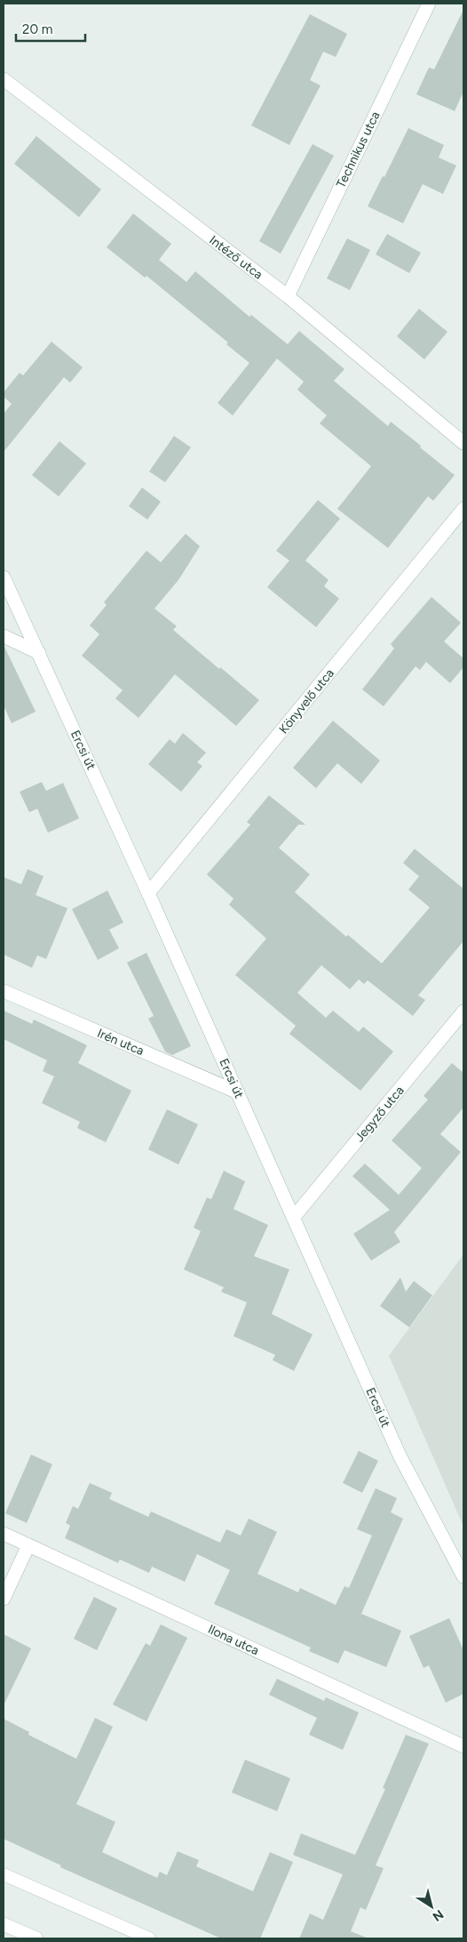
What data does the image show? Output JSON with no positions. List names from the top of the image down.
{
  "streets": {
    "street": [
      "Technikus utca",
      "Intéző utca",
      "Könyvelő utca",
      "Ercsi út",
      "Irén utca",
      "Jegyző utca",
      "Ilona utca"
    ]
  },
  "crossings": [
    ["Technikus utca", "Intéző utca"],
    ["Könyvelő utca", "Ercsi út"],
    ["Ercsi út", "Irén utca"],
    ["Ercsi út", "Jegyző utca"]
  ],
  "scale_bar": "20 m",
  "north": "bottom right"
}
